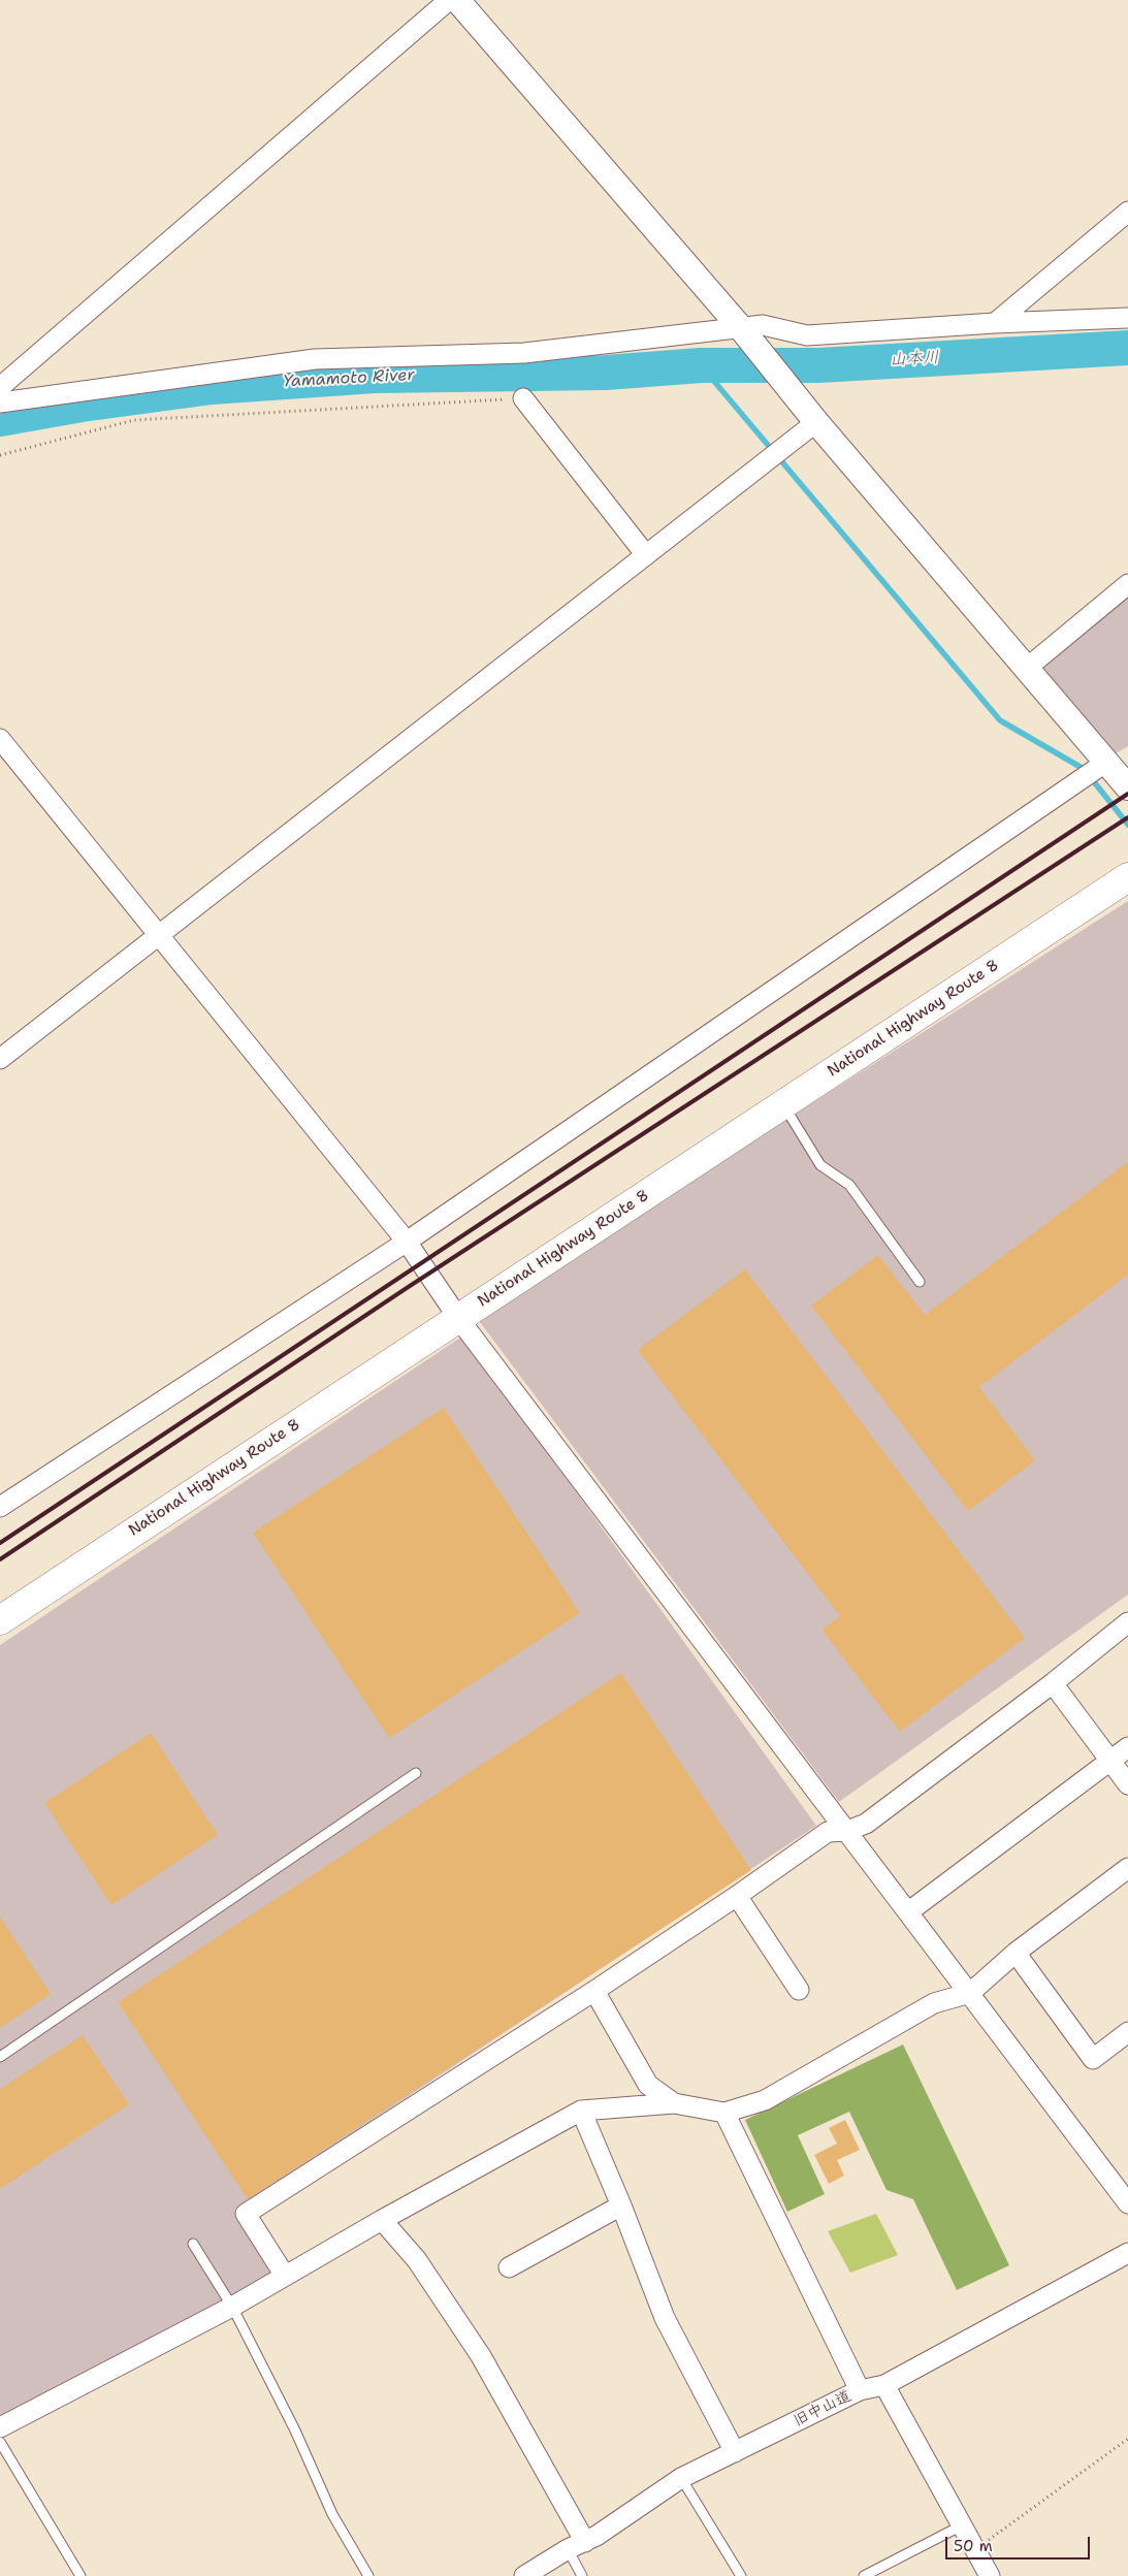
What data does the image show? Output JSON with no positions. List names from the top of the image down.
{
  "streets": {
    "highway": ["National Highway Route 8"],
    "street": ["旧中山道"]
  },
  "water": ["山本川", "Yamamoto River"],
  "scale_bar": "50 m"
}
